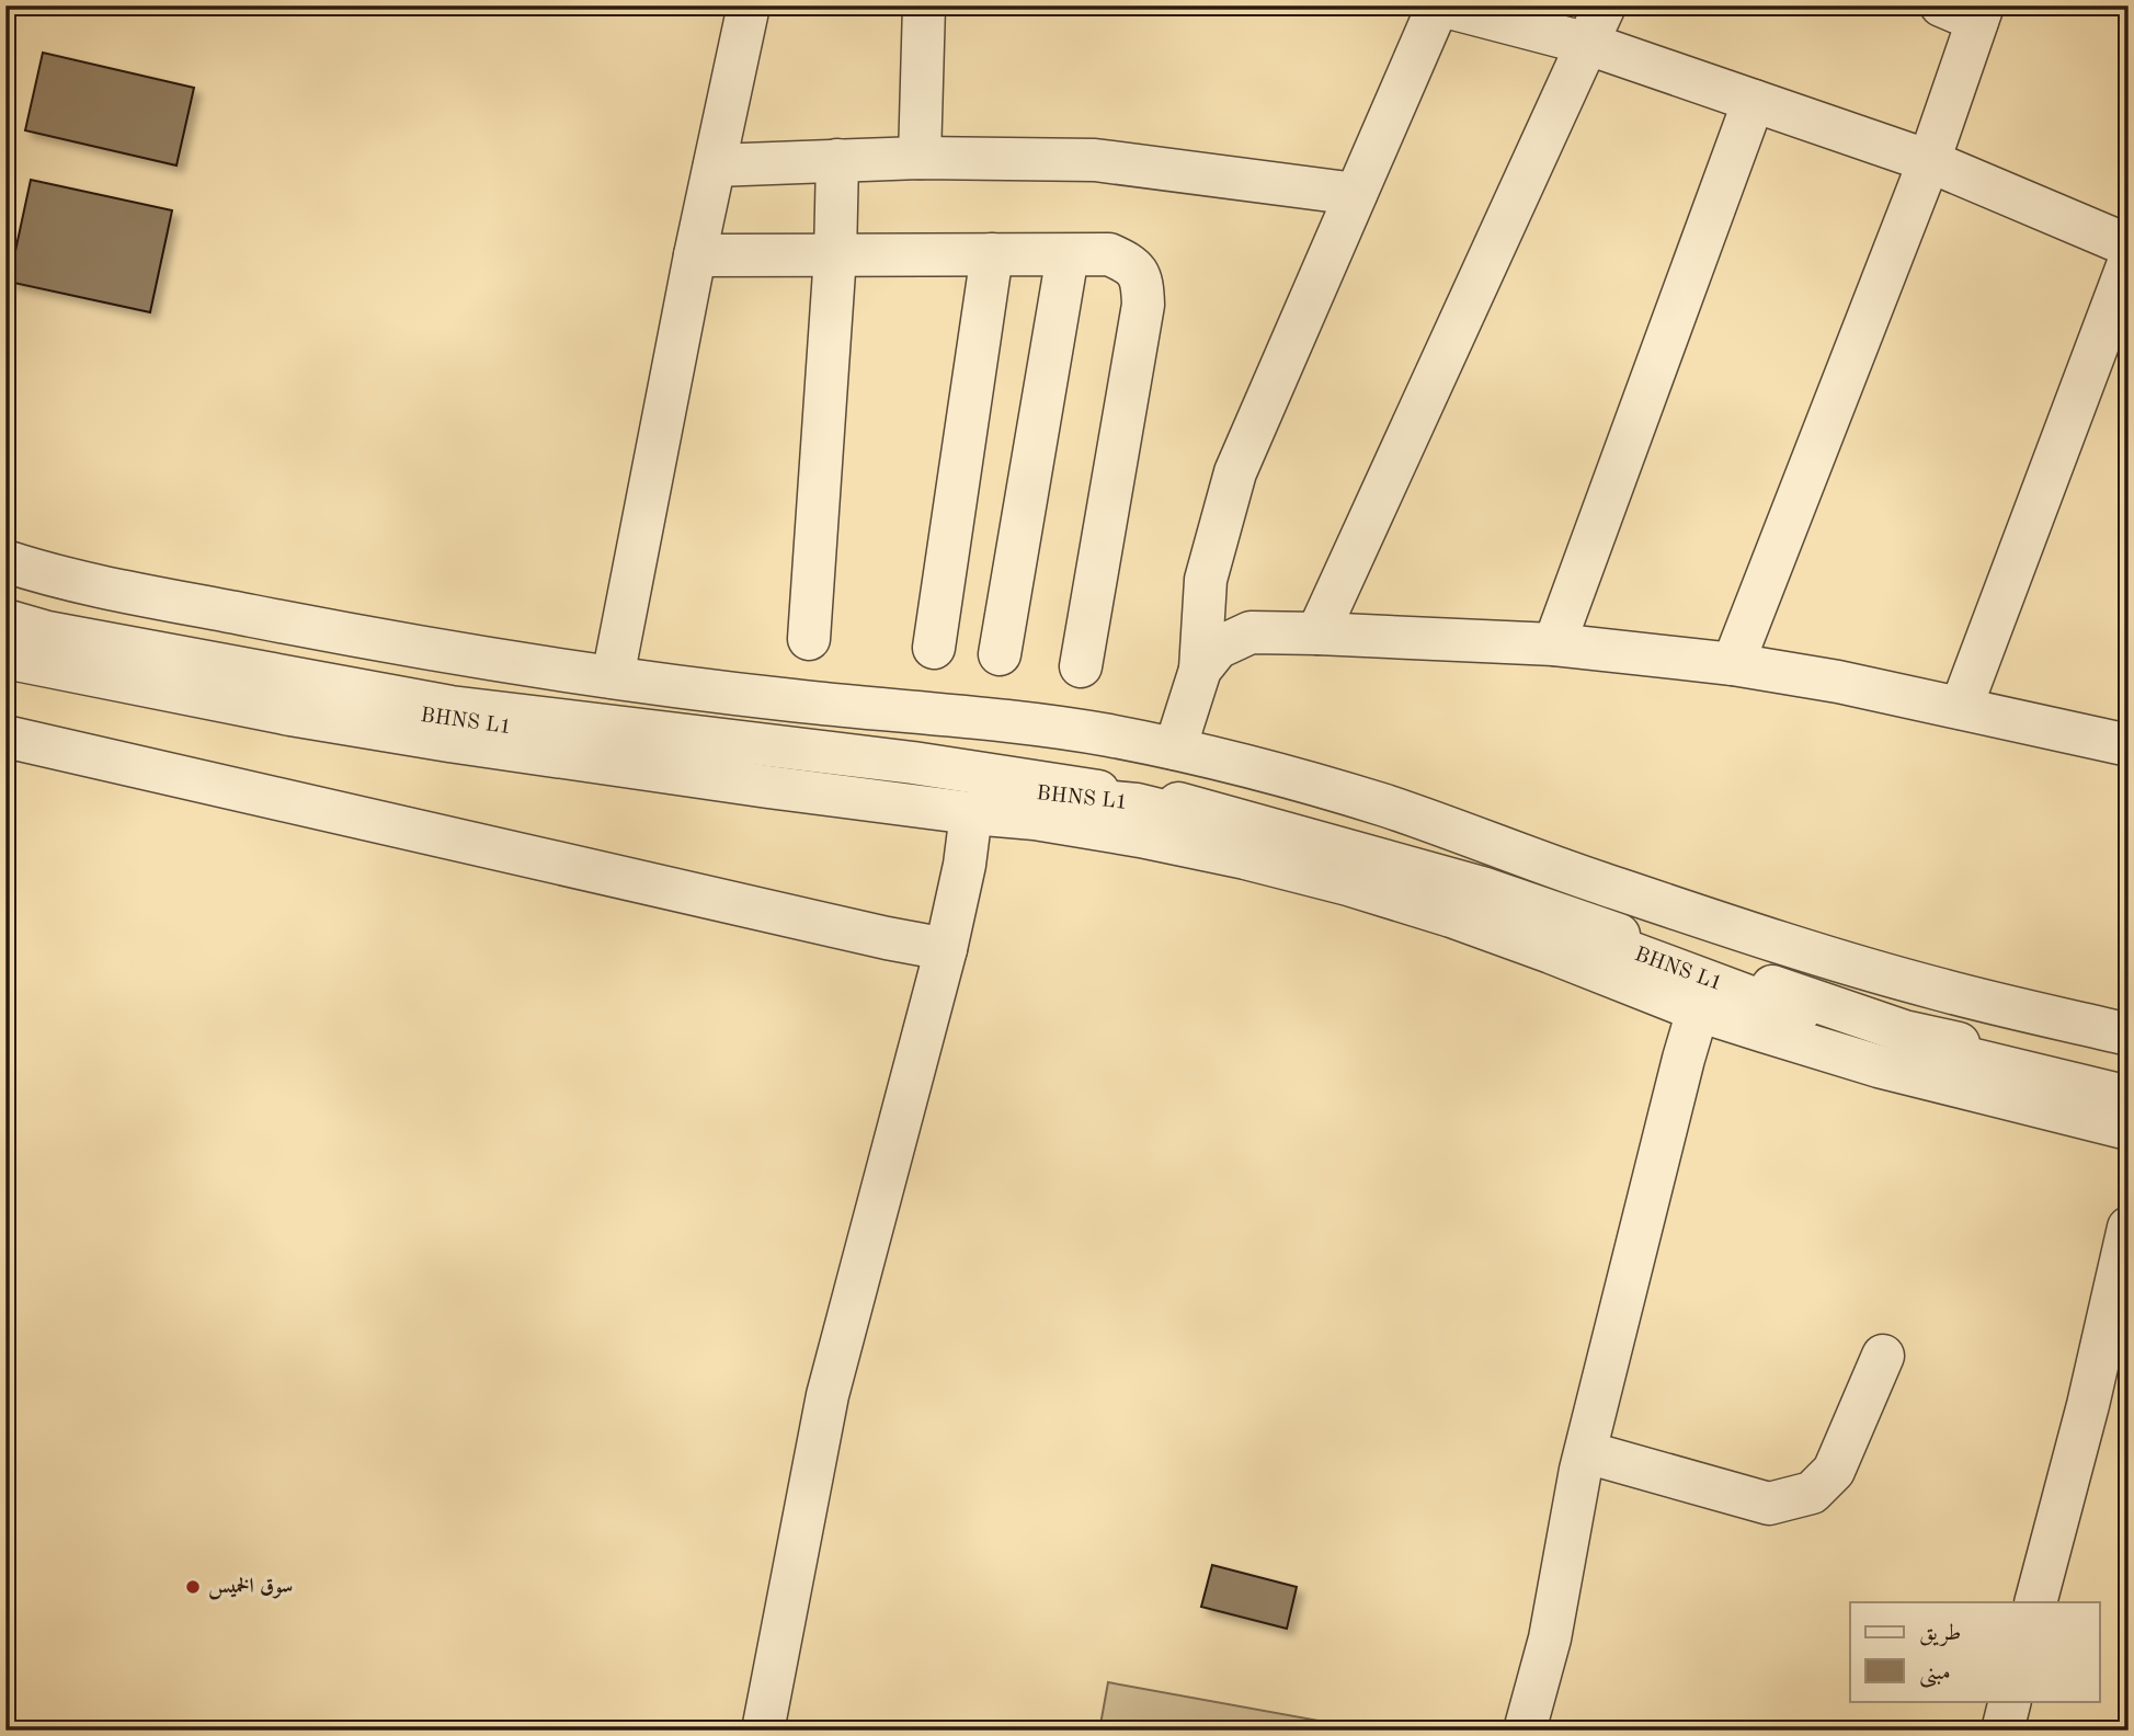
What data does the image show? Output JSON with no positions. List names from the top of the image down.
{
  "streets": {
    "street": ["BHNS L1"]
  },
  "places": ["سوق الخميس"],
  "legend": ["طريق", "مبنى"]
}
